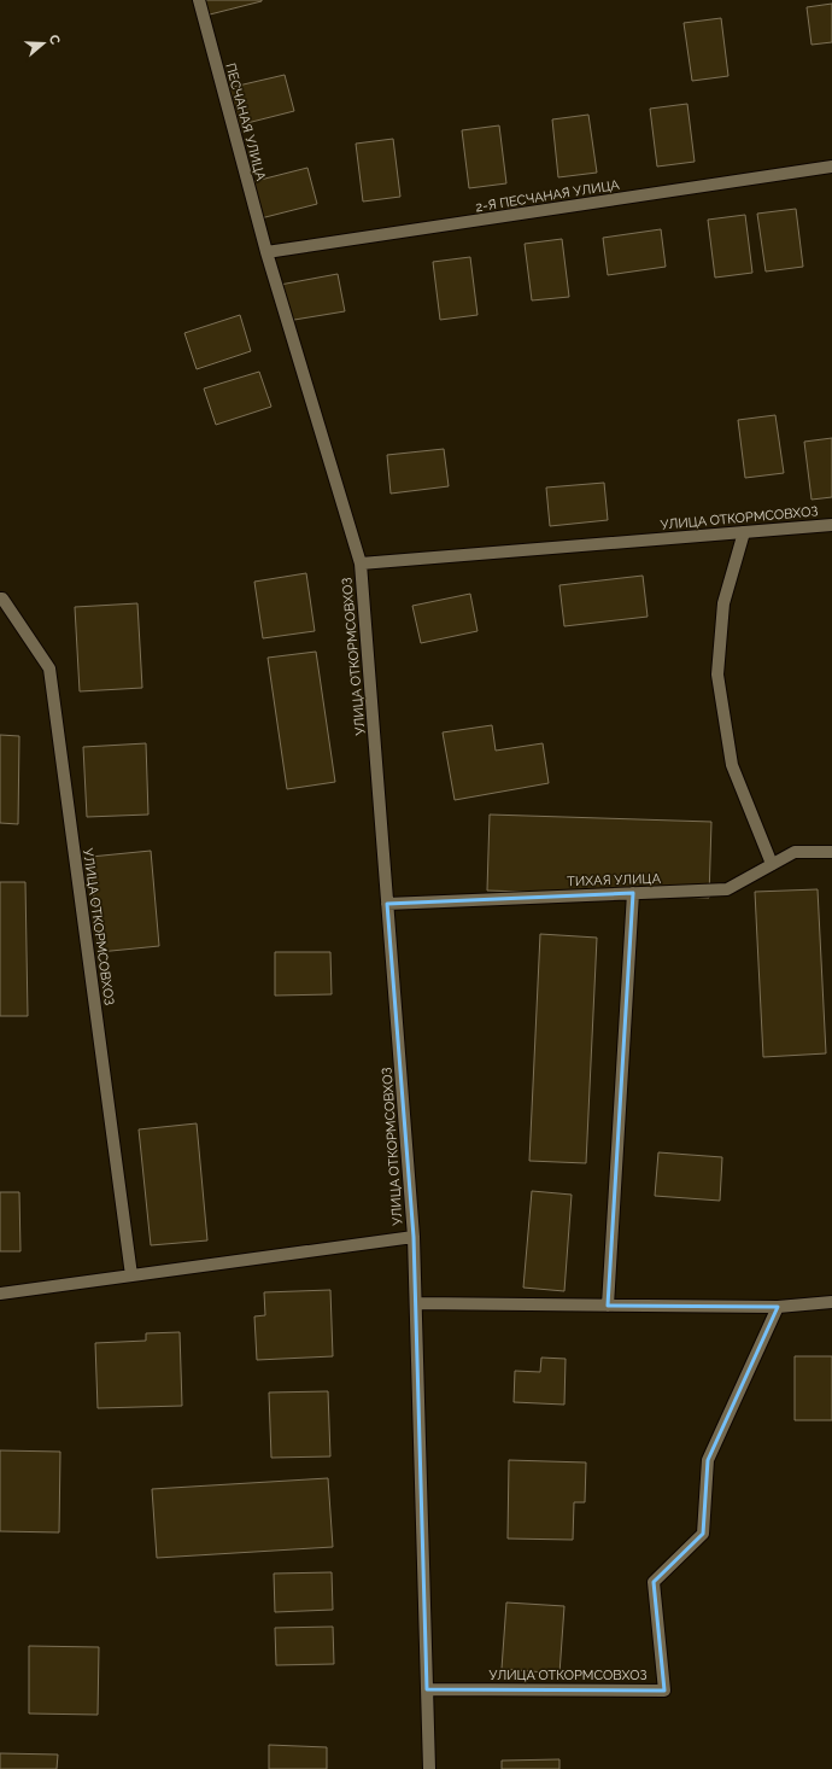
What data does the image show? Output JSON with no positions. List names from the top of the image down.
{
  "streets": {
    "street": [
      "ПЕСЧАНАЯ УЛИЦА",
      "2-Я ПЕСЧАНАЯ УЛИЦА",
      "УЛИЦА ОТКОРМСОВХОЗ",
      "ТИХАЯ УЛИЦА"
    ]
  },
  "crossings": [
    ["ПЕСЧАНАЯ УЛИЦА", "2-Я ПЕСЧАНАЯ УЛИЦА"],
    ["ПЕСЧАНАЯ УЛИЦА", "УЛИЦА ОТКОРМСОВХОЗ"],
    ["2-Я ПЕСЧАНАЯ УЛИЦА", "УЛИЦА ОТКОРМСОВХОЗ"],
    ["УЛИЦА ОТКОРМСОВХОЗ", "ТИХАЯ УЛИЦА"]
  ],
  "north": "right"
}
